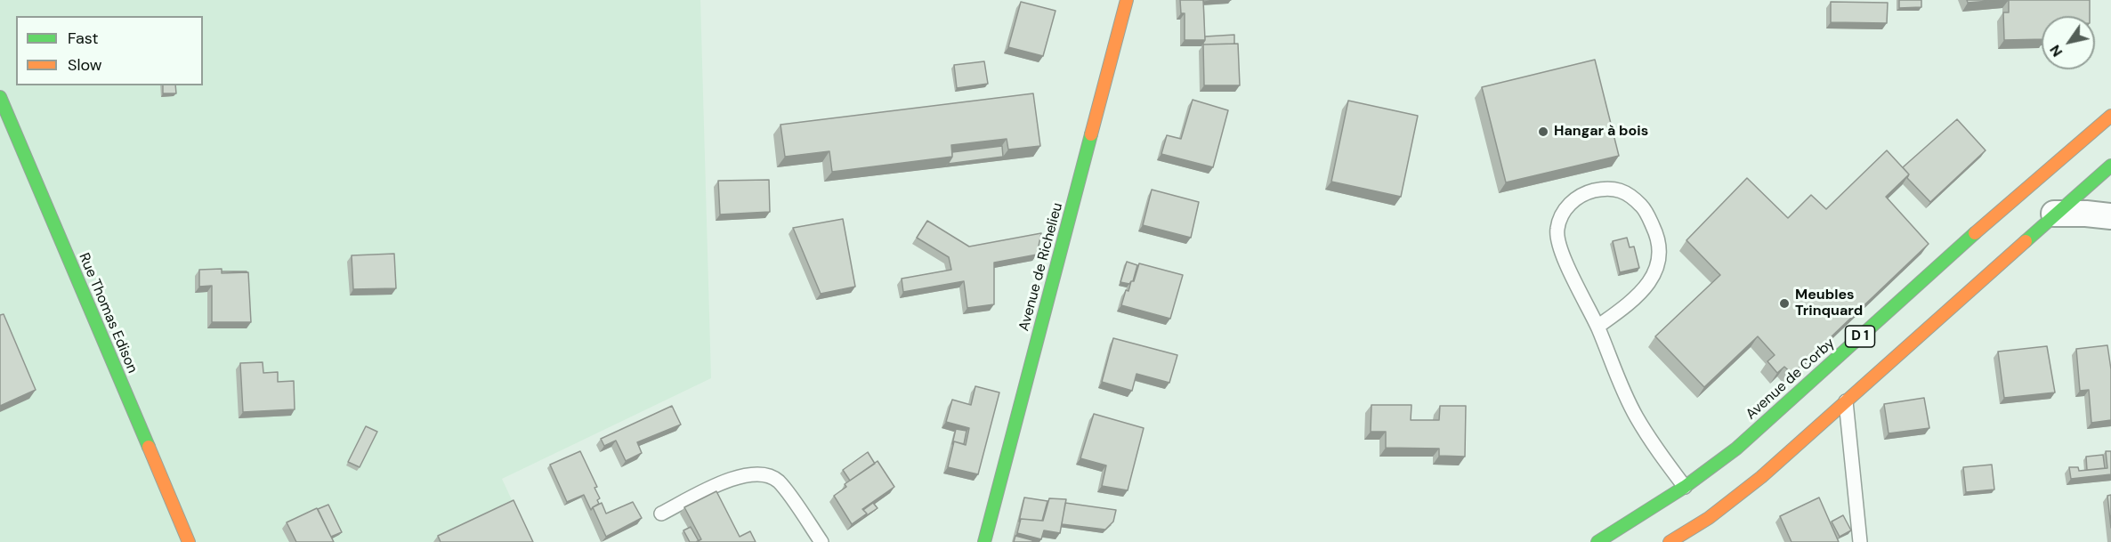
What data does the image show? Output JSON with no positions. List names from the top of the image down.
{
  "streets": {
    "main road": [
      "Avenue de Richelieu",
      "Rue Thomas Edison",
      "D 1",
      "Avenue de Corby"
    ]
  },
  "places": ["Hangar à bois", "Meubles Trinquard"],
  "legend": ["Fast", "Slow"],
  "north": "bottom left"
}
